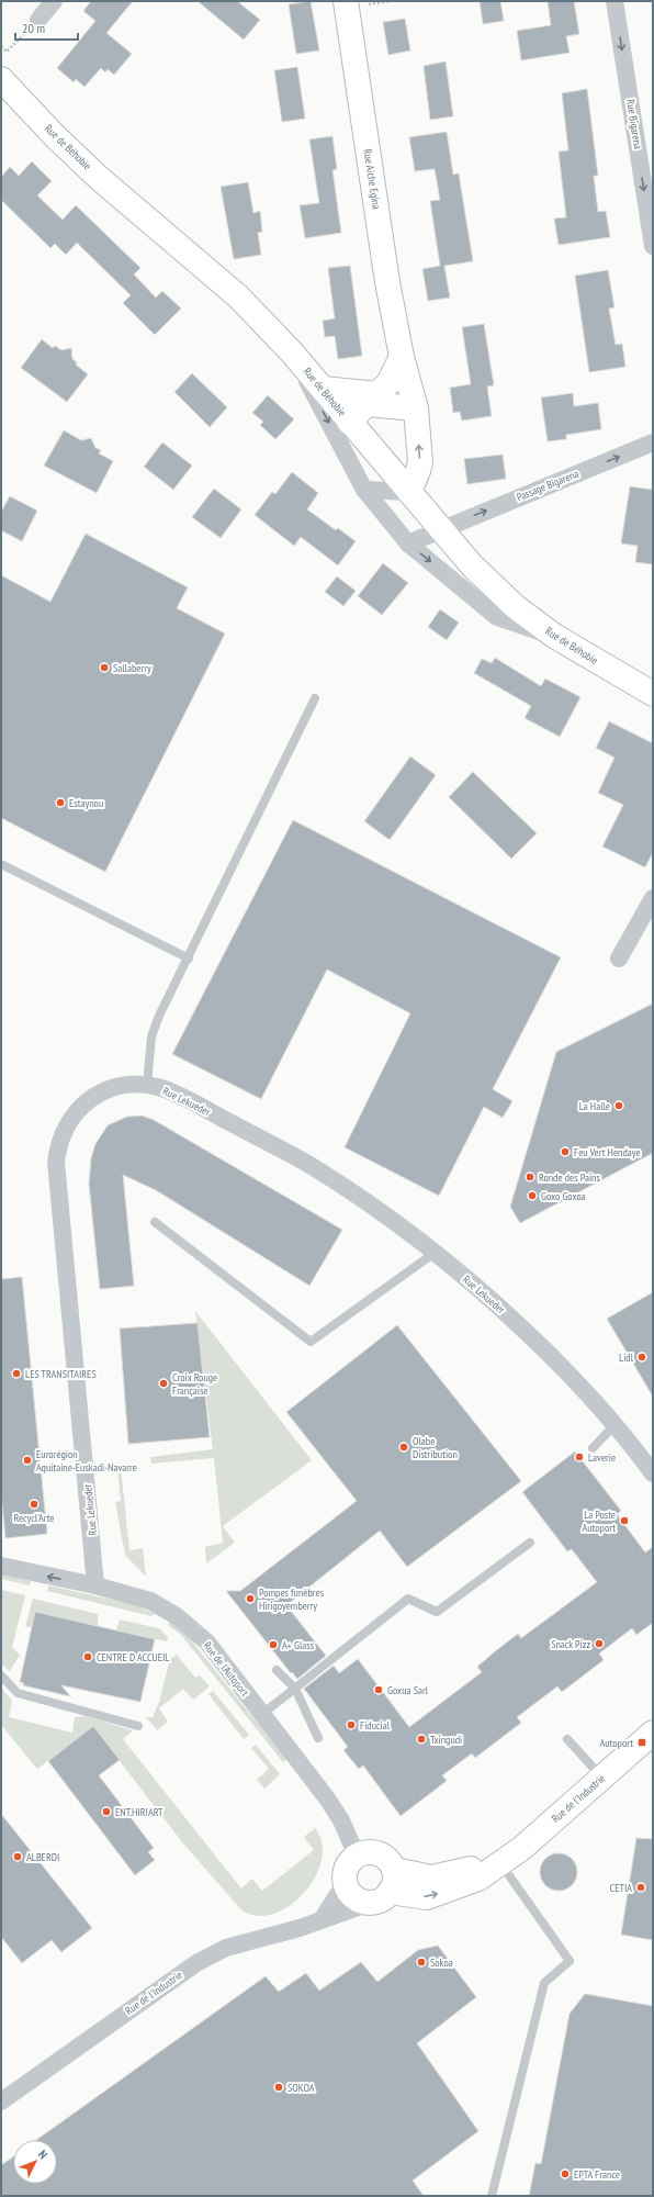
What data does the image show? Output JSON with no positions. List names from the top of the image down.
{
  "streets": {
    "street": [
      "Rue Bigarena",
      "Rue de Béhobie",
      "Rue Aiche Egina",
      "Passage Bigarena",
      "Rue Lekueder",
      "Rue de l'Autoport",
      "Rue de l'Industrie"
    ]
  },
  "crossings": [
    ["Rue de Béhobie", "Rue Aiche Egina"],
    ["Rue de Béhobie", "Passage Bigarena"],
    ["Rue Lekueder", "Rue de l'Autoport"],
    ["Rue de l'Autoport", "Rue de l'Industrie"]
  ],
  "one_way": ["Rue Bigarena", "Passage Bigarena"],
  "places": {
    "other": [
      "Sallaberry",
      "Estaynou",
      "La Halle",
      "Feu Vert Hendaye",
      "Ronde des Pains",
      "Goxo Goxoa",
      "Lidl",
      "LES TRANSITAIRES",
      "Croix Rouge Française",
      "Olabe Distribution",
      "Laverie",
      "Eurorégion Aquitaine-Euskadi-Navarre",
      "Recycl'Arte",
      "La Poste Autoport",
      "Pompes funèbres Hirigoyemberry",
      "Snack Pizz",
      "A+ Glass",
      "CENTRE D ACCUEIL",
      "Goxua Sarl",
      "Fiducial",
      "Txingudi",
      "ENT.HIRIART",
      "ALBERDI",
      "CETIA",
      "Sokoa",
      "SOKOA",
      "EPTA France"
    ],
    "transit": ["Autoport"]
  },
  "scale_bar": "20 m",
  "north": "top right"
}
